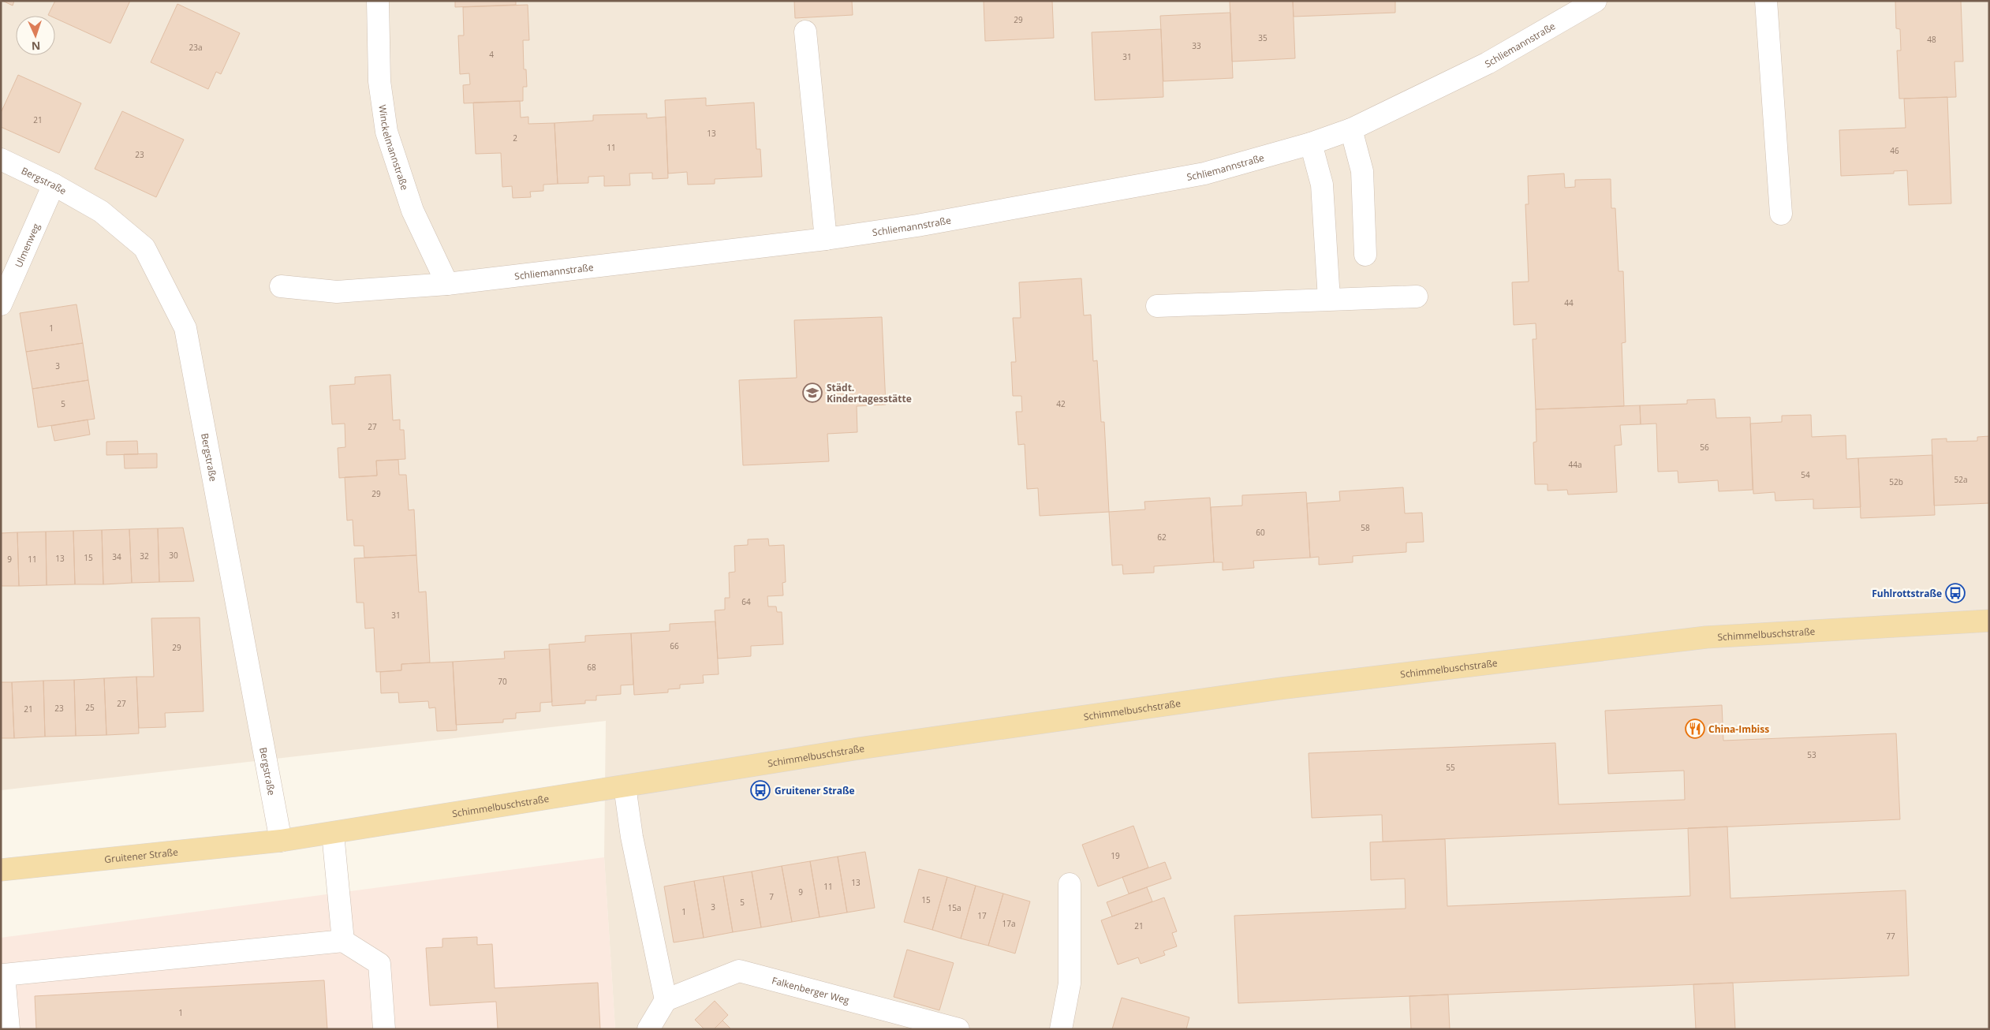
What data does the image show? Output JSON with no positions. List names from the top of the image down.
{
  "streets": {
    "main road": ["Schimmelbuschstraße", "Gruitener Straße"],
    "street": [
      "Schliemannstraße",
      "Winckelmannstraße",
      "Bergstraße",
      "Ulmenweg",
      "Falkenberger Weg"
    ]
  },
  "crossings": [
    ["Schliemannstraße", "Winckelmannstraße"],
    ["Bergstraße", "Ulmenweg"],
    ["Bergstraße", "Schimmelbuschstraße"],
    ["Bergstraße", "Gruitener Straße"],
    ["Schimmelbuschstraße", "Gruitener Straße"]
  ],
  "places": {
    "school or university": ["Städt. Kindertagesstätte"],
    "bus stop": ["Fuhlrottstraße", "Gruitener Straße"],
    "restaurant": ["China-Imbiss"]
  },
  "house_numbers": [
    "29",
    "35",
    "48",
    "33",
    "23a",
    "4",
    "31",
    "21",
    "13",
    "2",
    "11",
    "46",
    "23",
    "44",
    "1",
    "3",
    "5",
    "42",
    "27",
    "56",
    "44a",
    "54",
    "52a",
    "52b",
    "29",
    "58",
    "60",
    "62",
    "30",
    "32",
    "34",
    "15",
    "13",
    "9",
    "11",
    "64",
    "31",
    "66",
    "29",
    "68",
    "70",
    "27",
    "25",
    "23",
    "21",
    "53",
    "55",
    "19",
    "13",
    "11",
    "9",
    "7",
    "15",
    "5",
    "3",
    "15a",
    "1",
    "17",
    "17a",
    "21",
    "77",
    "1"
  ],
  "north": "bottom"
}
